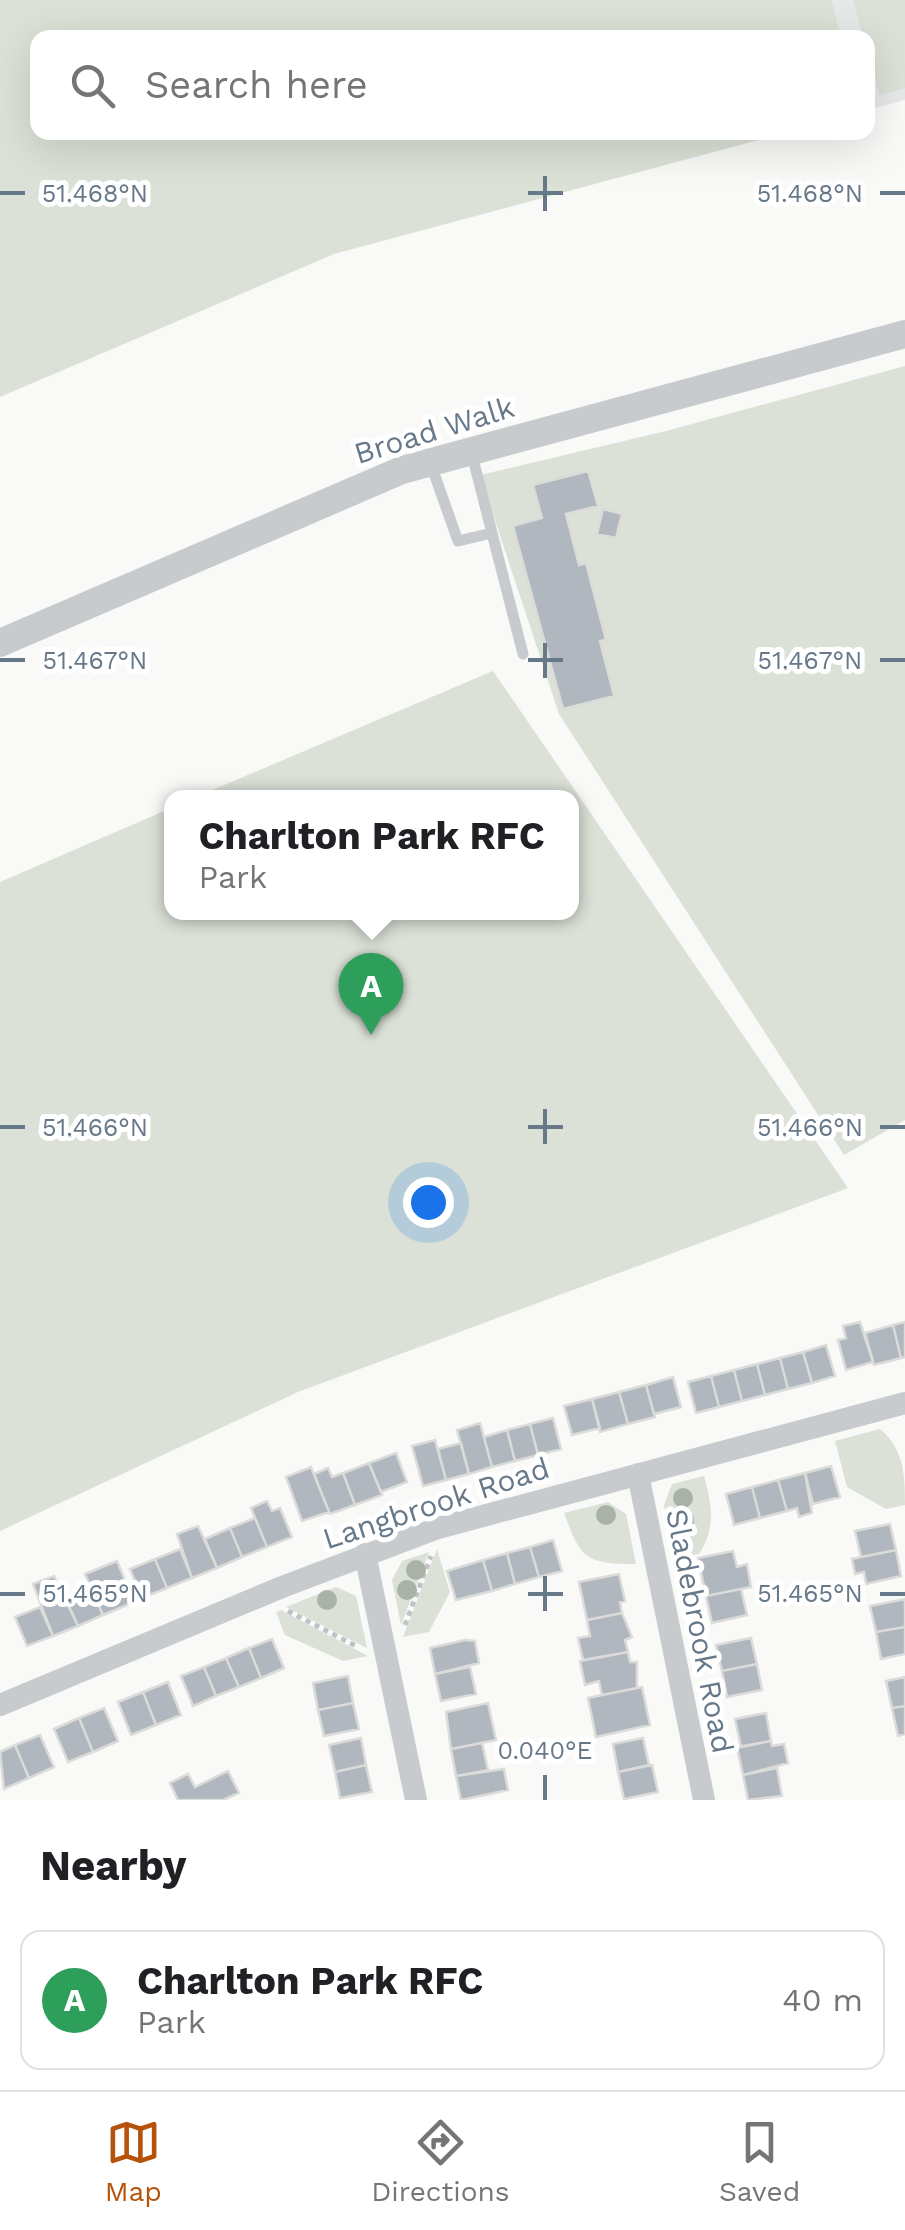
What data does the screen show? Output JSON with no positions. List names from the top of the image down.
{
  "streets": {
    "street": ["Broad Walk", "Langbrook Road", "Sladebrook Road"]
  },
  "crossings": [
    ["Langbrook Road", "Sladebrook Road"]
  ],
  "page": {
    "search": "Search here",
    "popup": ["Charlton Park RFC", "Park"],
    "pins": "A",
    "heading": "Nearby",
    "list": [
      {
        "mark": "A",
        "name": "Charlton Park RFC",
        "note": "Park",
        "value": "40 m"
      }
    ],
    "nav": ["Map", "Directions", "Saved"]
  },
  "coordinates": [
    "51.468°N",
    "51.467°N",
    "51.466°N",
    "51.465°N",
    "0.040°E"
  ]
}
